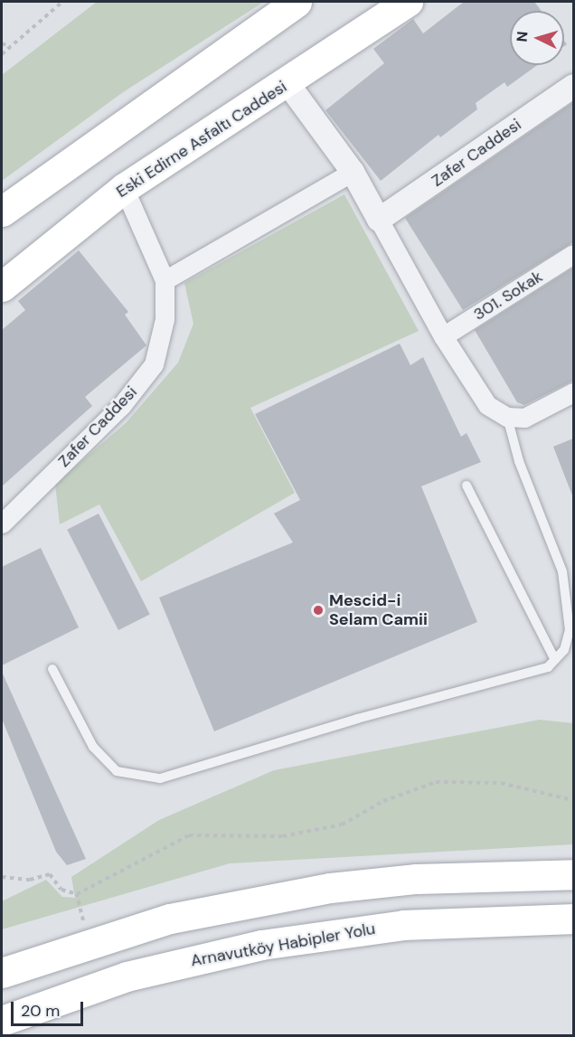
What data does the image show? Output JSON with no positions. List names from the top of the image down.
{
  "streets": {
    "main road": ["Eski Edirne Asfaltı Caddesi", "Arnavutköy Habipler Yolu"],
    "street": ["Zafer Caddesi", "301. Sokak"]
  },
  "crossings": [
    ["Eski Edirne Asfaltı Caddesi", "Zafer Caddesi"]
  ],
  "places": ["Mescid-i Selam Camii"],
  "scale_bar": "20 m",
  "north": "left"
}
